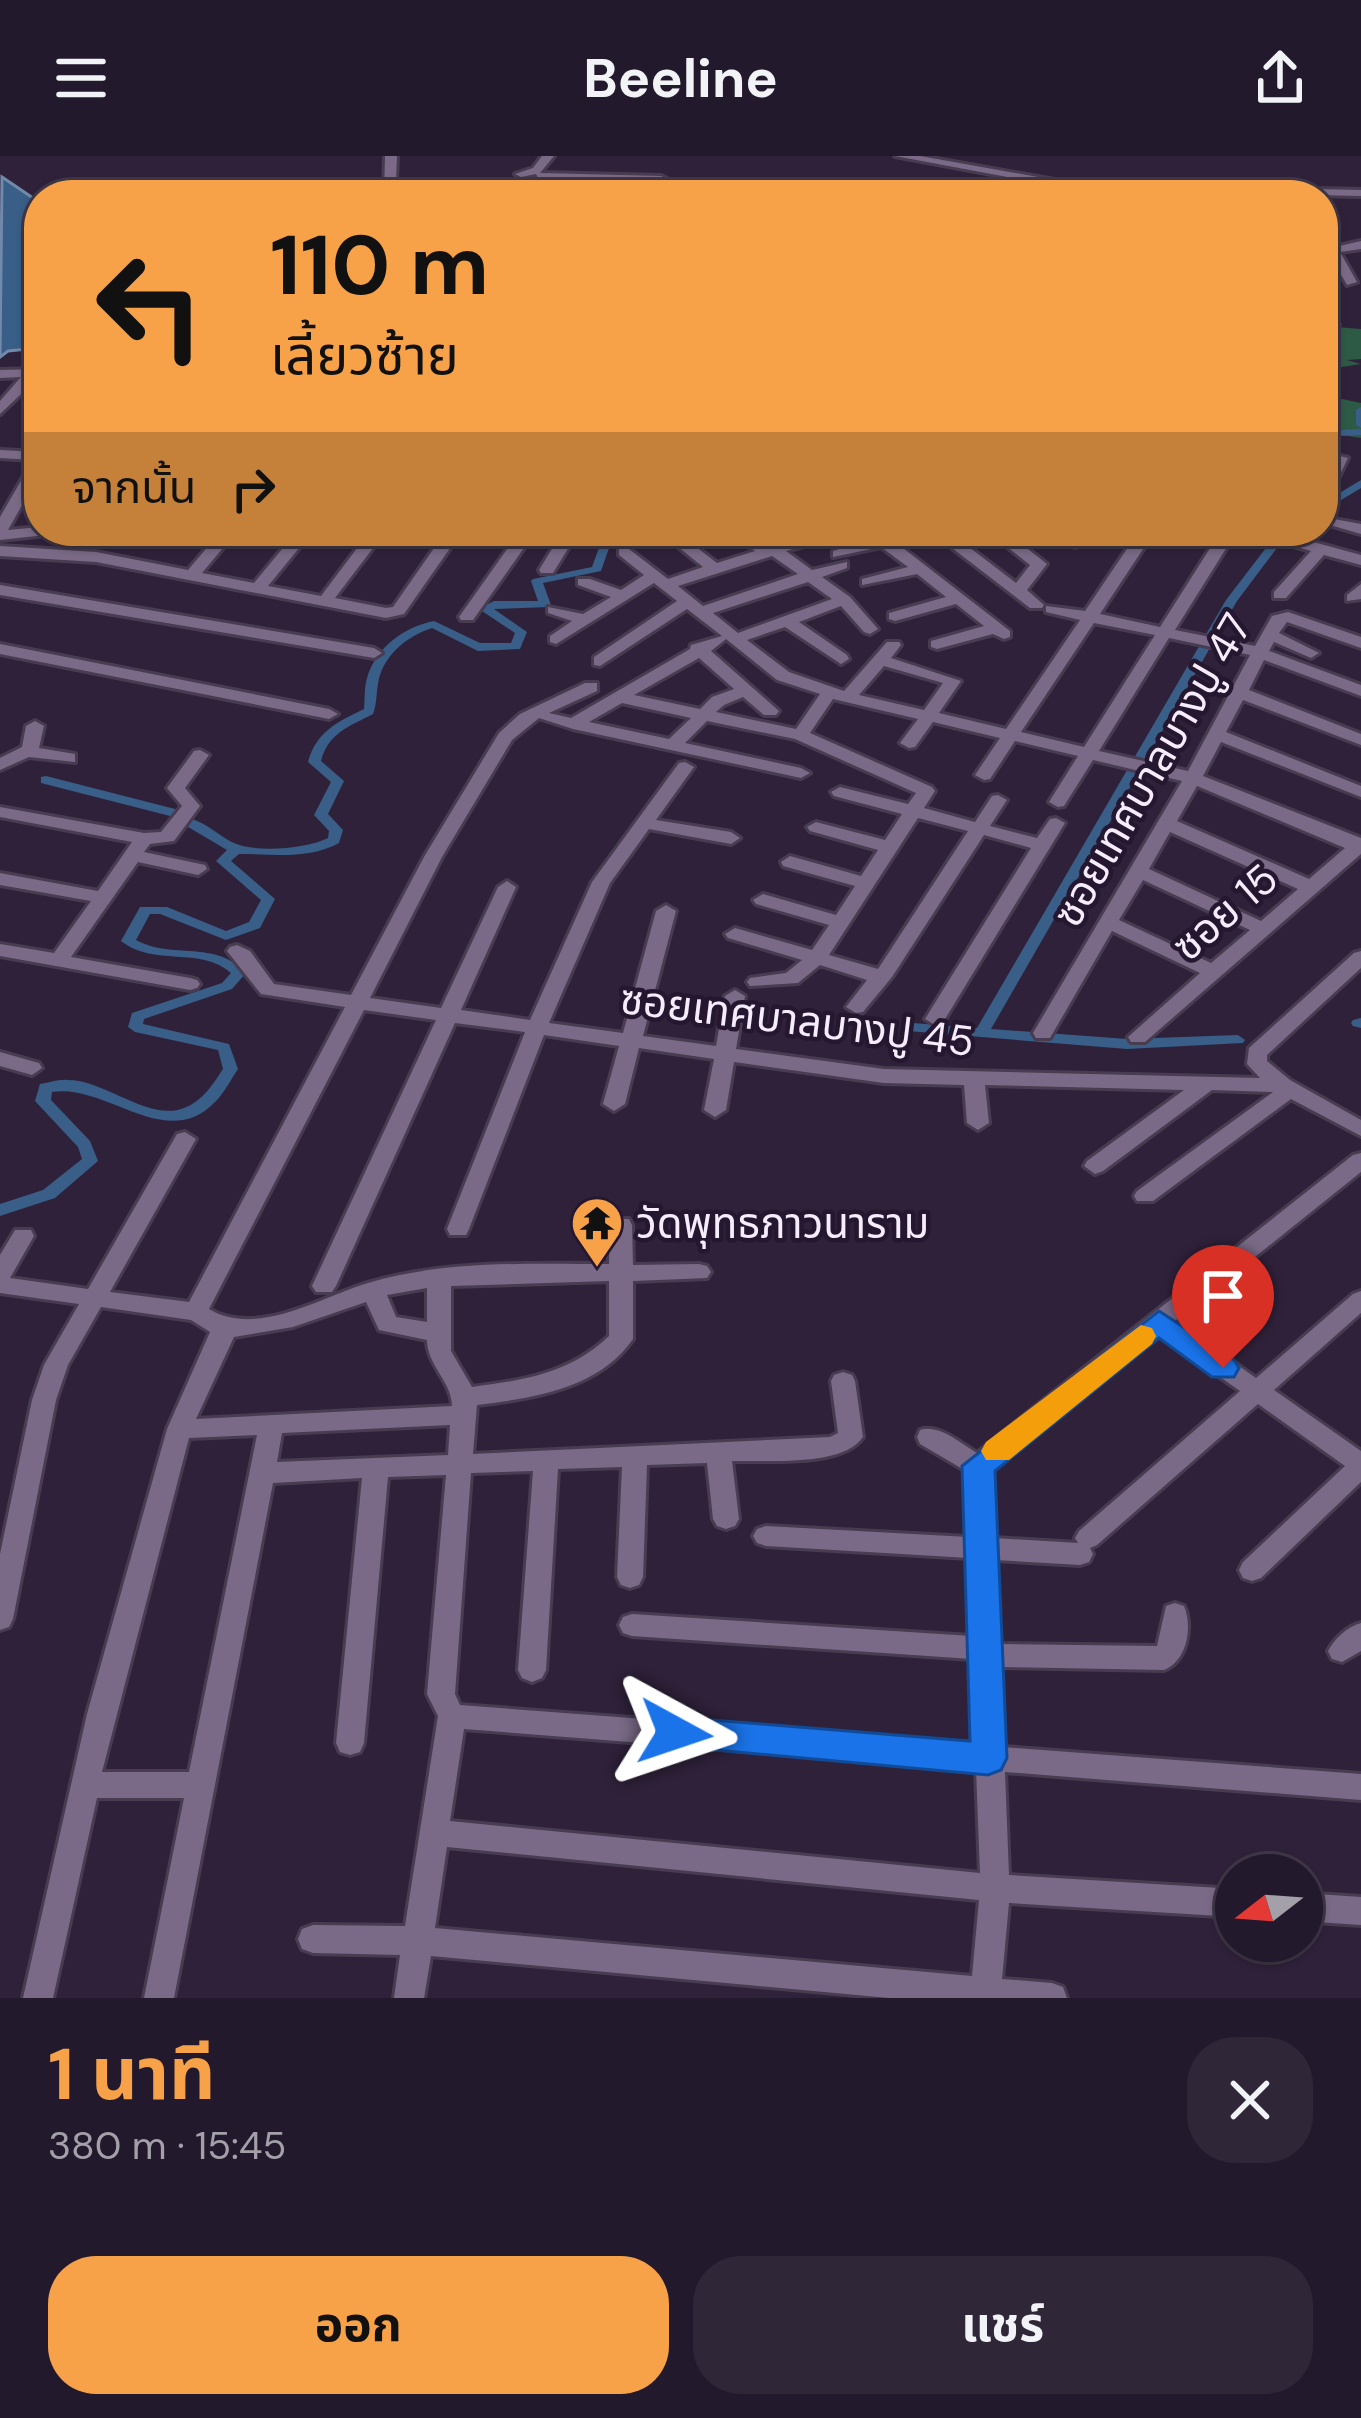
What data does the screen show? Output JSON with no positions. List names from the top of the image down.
{
  "streets": {
    "street": ["ซอยเทศบาลบางปู 47", "ซอย 15", "ซอยเทศบาลบางปู 45"]
  },
  "places": {
    "temple": ["วัดพุทธภาวนาราม"]
  },
  "north": "left",
  "page": {
    "header": "Beeline",
    "turn": ["110 m", "เลี้ยวซ้าย"],
    "then": "จากนั้น",
    "heading": ["1 นาที", "380 m · 15:45"],
    "buttons": ["ออก", "แชร์"]
  }
}
